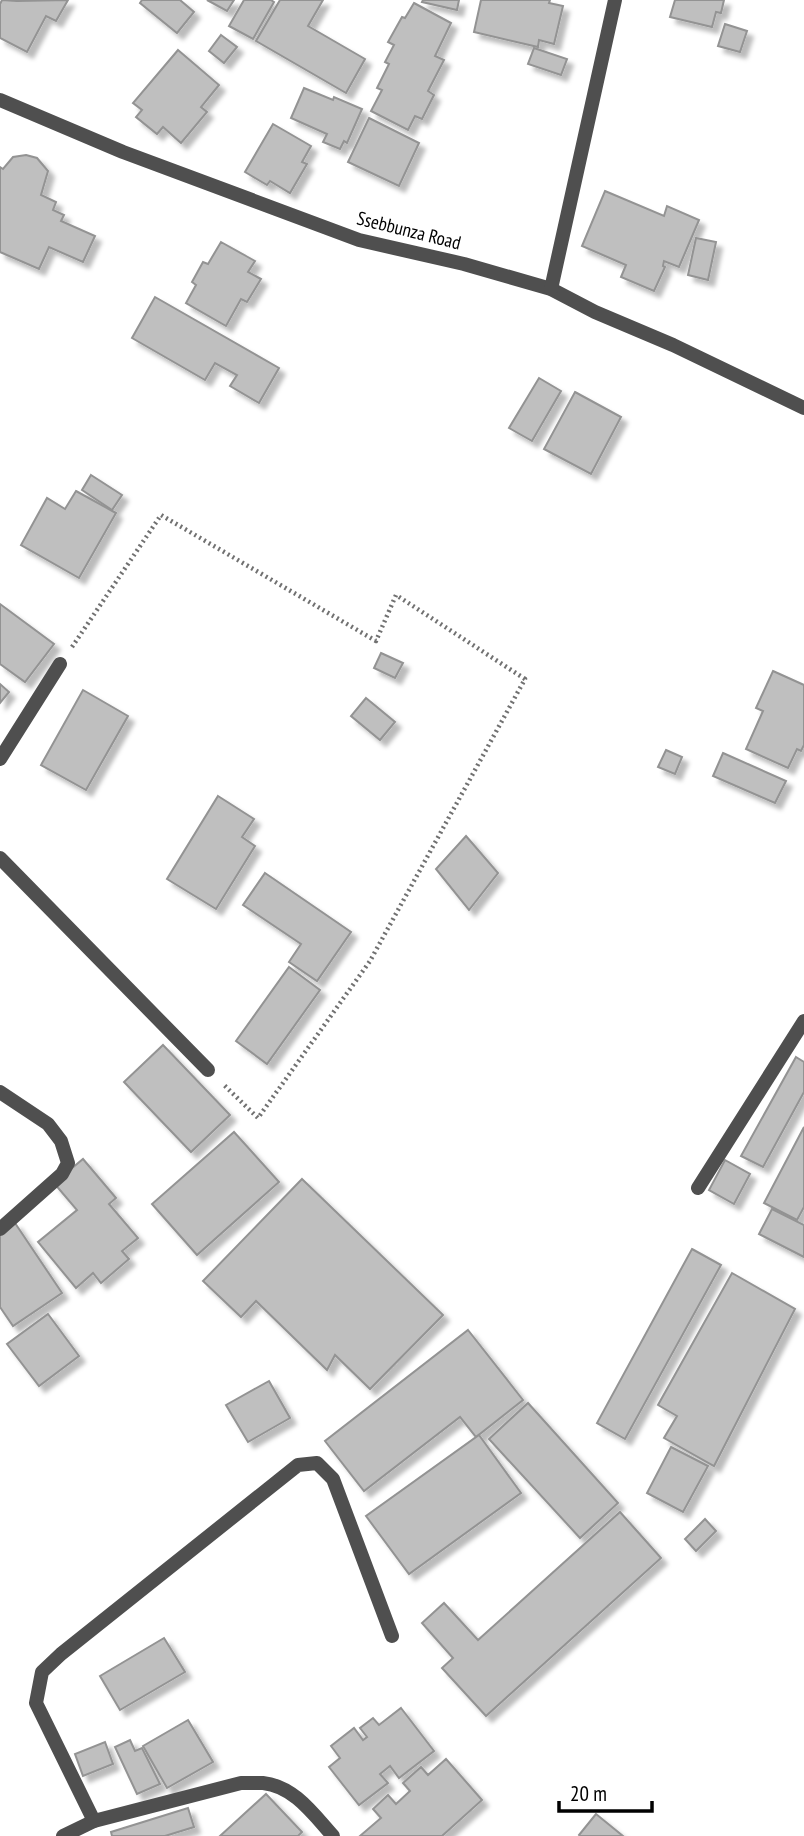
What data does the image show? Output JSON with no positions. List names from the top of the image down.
{
  "streets": {
    "street": ["Ssebbunza Road"]
  },
  "scale_bar": "20 m"
}
